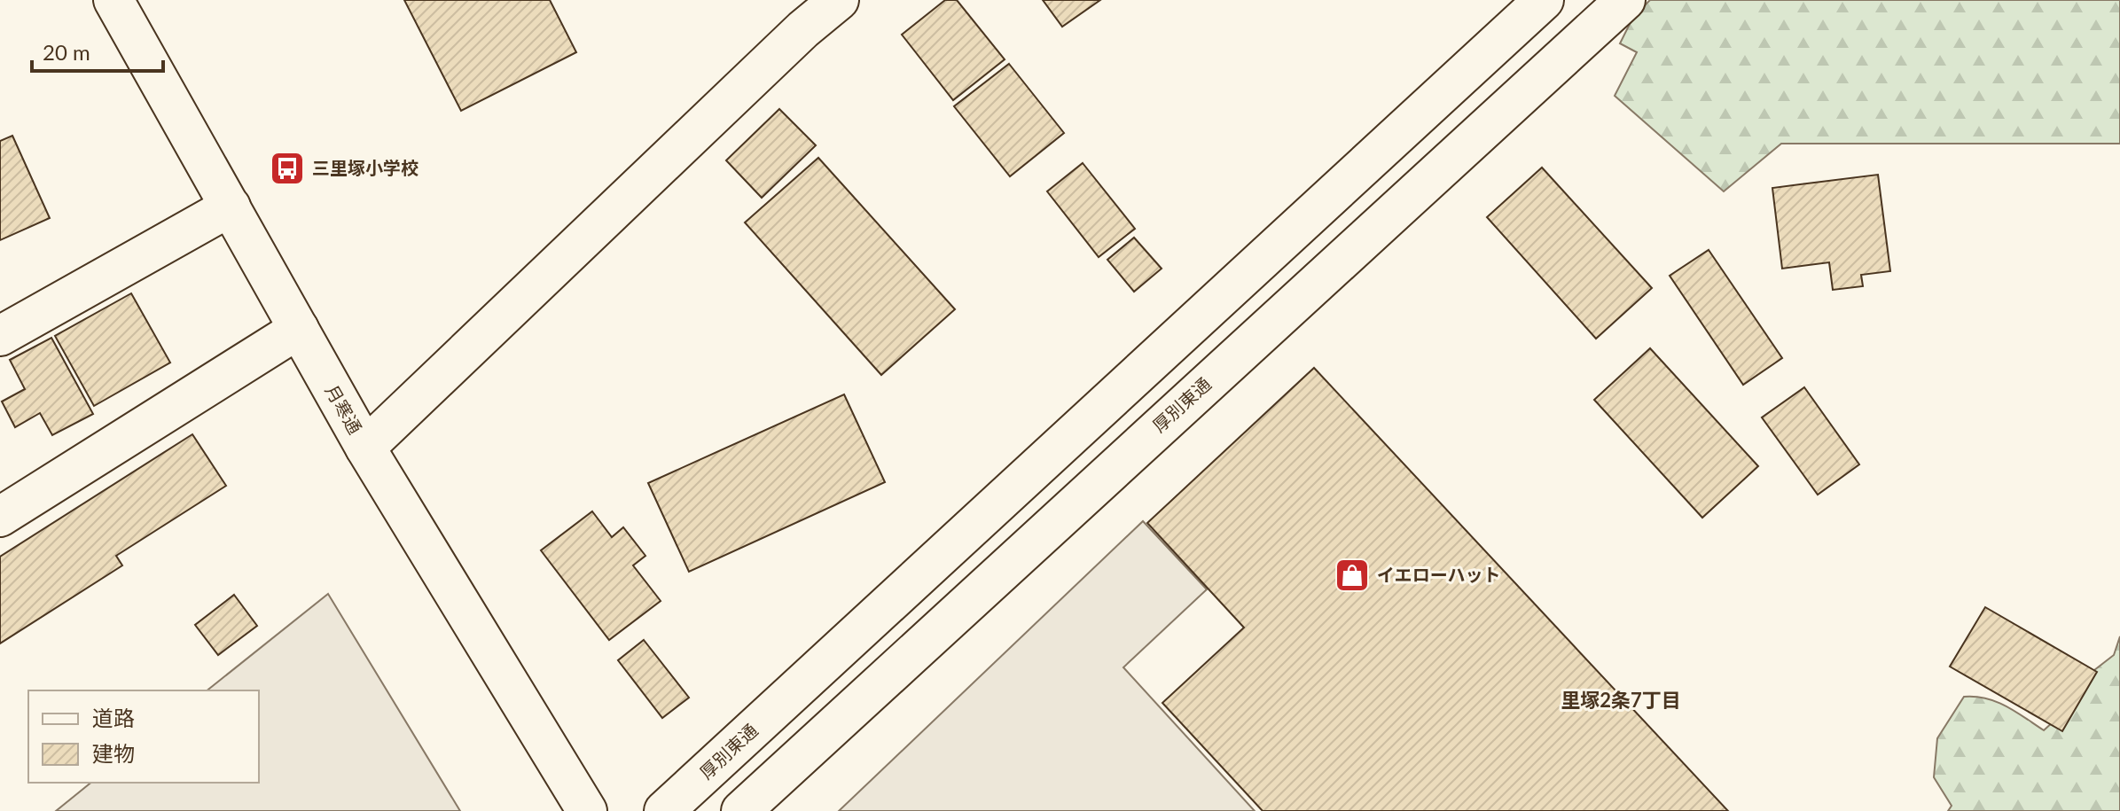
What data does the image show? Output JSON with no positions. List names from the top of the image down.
{
  "streets": {
    "main road": ["厚別東通", "月寒通"]
  },
  "districts": ["里塚2条7丁目"],
  "places": {
    "bus stop": ["三里塚小学校"],
    "shop": ["イエローハット"]
  },
  "legend": ["道路", "建物"],
  "scale_bar": "20 m"
}
